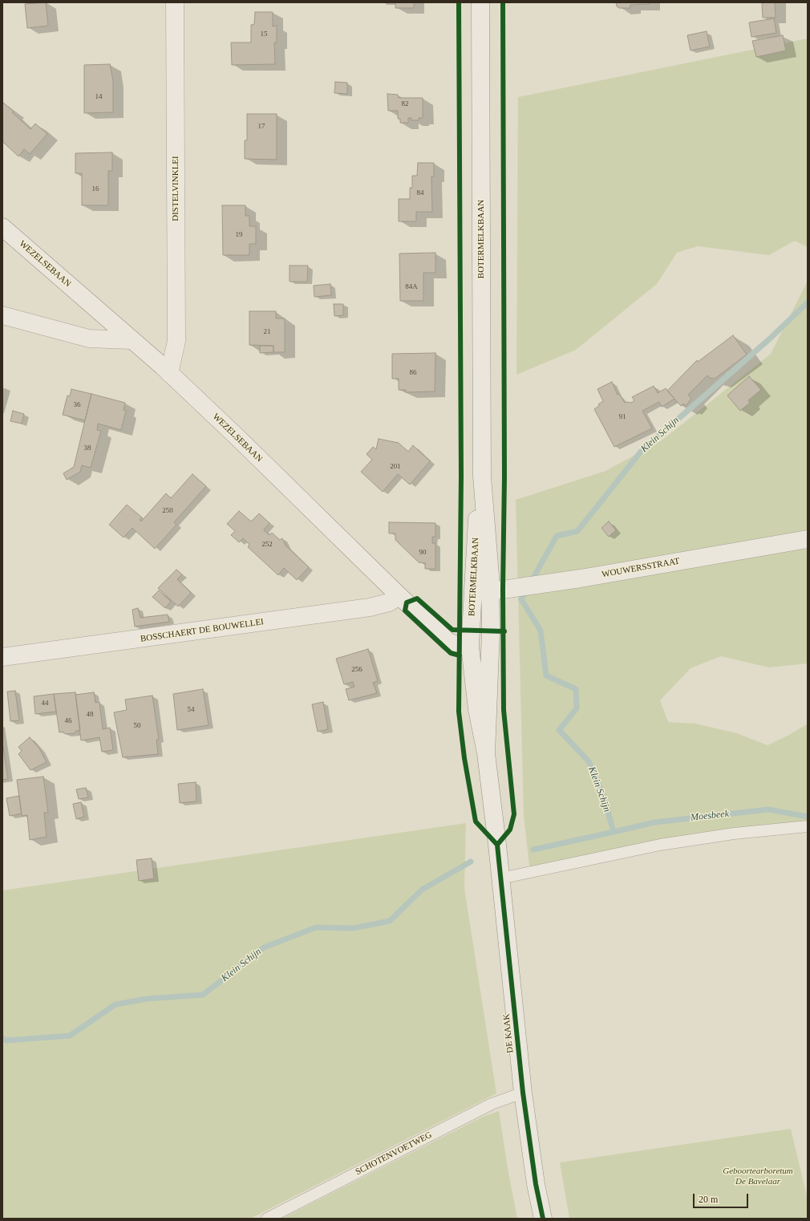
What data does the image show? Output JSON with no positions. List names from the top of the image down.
{
  "streets": {
    "street": [
      "DISTELVINKLEI",
      "BOTERMELKBAAN",
      "WEZELSEBAAN",
      "WOUWERSSTRAAT",
      "BOSSCHAERT DE BOUWELLEI",
      "DE KAAK"
    ],
    "lane": ["SCHOTENVOETWEG"]
  },
  "crossings": [
    ["DISTELVINKLEI", "WEZELSEBAAN"],
    ["BOTERMELKBAAN", "WEZELSEBAAN"],
    ["BOTERMELKBAAN", "WOUWERSSTRAAT"],
    ["BOTERMELKBAAN", "DE KAAK"],
    ["WEZELSEBAAN", "BOSSCHAERT DE BOUWELLEI"],
    ["DE KAAK", "SCHOTENVOETWEG"]
  ],
  "water": ["Klein Schijn", "Moesbeek"],
  "parks": ["Geboortearboretum De Bavelaar"],
  "house_numbers": [
    "15",
    "14",
    "82",
    "17",
    "16",
    "84",
    "19",
    "84A",
    "21",
    "86",
    "36",
    "91",
    "38",
    "201",
    "250",
    "252",
    "90",
    "256",
    "44",
    "54",
    "48",
    "46",
    "50"
  ],
  "scale_bar": "20 m"
}
